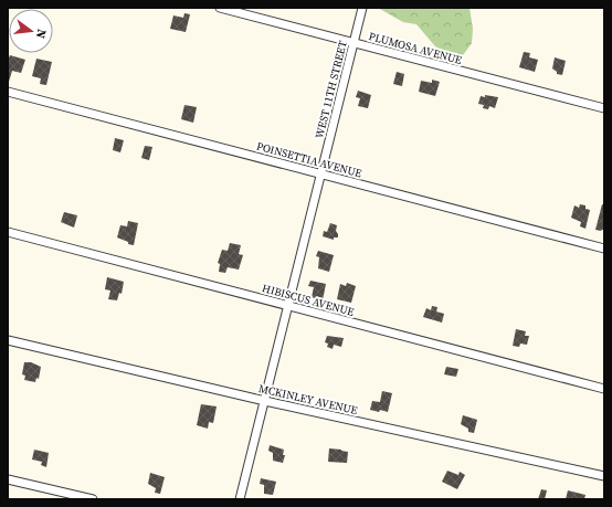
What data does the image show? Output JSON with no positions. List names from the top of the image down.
{
  "streets": {
    "street": [
      "PLUMOSA AVENUE",
      "WEST 11TH STREET",
      "POINSETTIA AVENUE",
      "HIBISCUS AVENUE",
      "MCKINLEY AVENUE"
    ]
  },
  "crossings": [
    ["PLUMOSA AVENUE", "WEST 11TH STREET"],
    ["WEST 11TH STREET", "POINSETTIA AVENUE"],
    ["WEST 11TH STREET", "HIBISCUS AVENUE"],
    ["WEST 11TH STREET", "MCKINLEY AVENUE"]
  ],
  "north": "right"
}
